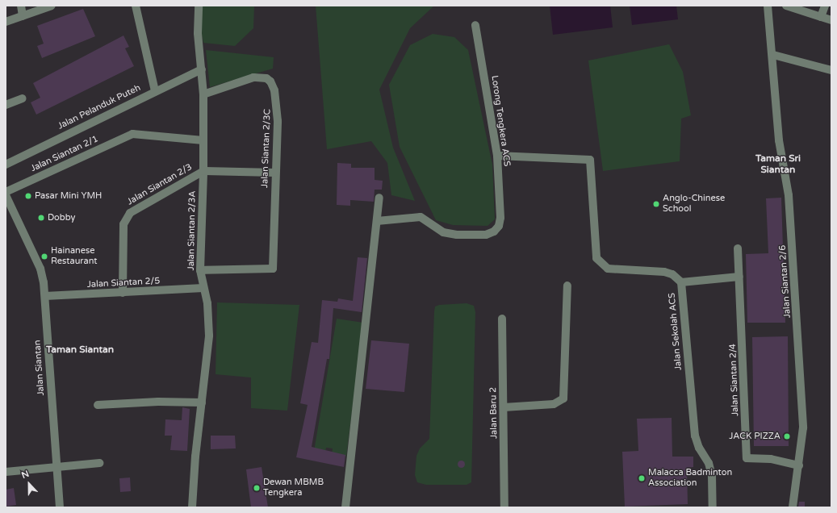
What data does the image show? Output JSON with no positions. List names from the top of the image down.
{
  "streets": {
    "street": [
      "Jalan Pelanduk Puteh",
      "Lorong Tengkera ACS",
      "Jalan Siantan 2/3C",
      "Jalan Siantan 2/1",
      "Jalan Siantan 2/3",
      "Jalan Siantan 2/3A",
      "Jalan Siantan 2/6",
      "Jalan Siantan 2/5",
      "Jalan Sekolah ACS",
      "Jalan Siantan",
      "Jalan Siantan 2/4",
      "Jalan Baru 2"
    ]
  },
  "crossings": [
    ["Jalan Pelanduk Puteh", "Jalan Siantan 2/3A"],
    ["Lorong Tengkera ACS", "Jalan Sekolah ACS"],
    ["Jalan Siantan 2/3C", "Jalan Siantan 2/3A"],
    ["Jalan Siantan 2/1", "Jalan Siantan 2/3A"],
    ["Jalan Siantan 2/3", "Jalan Siantan 2/3A"],
    ["Jalan Siantan 2/3", "Jalan Siantan 2/5"],
    ["Jalan Siantan 2/3A", "Jalan Siantan 2/5"],
    ["Jalan Siantan 2/6", "Jalan Siantan 2/4"],
    ["Jalan Siantan 2/5", "Jalan Siantan"]
  ],
  "districts": ["Taman Sri Siantan", "Taman Siantan"],
  "places": [
    "Pasar Mini YMH",
    "Anglo-Chinese School",
    "Dobby",
    "Hainanese Restaurant",
    "JACK PIZZA",
    "Malacca Badminton Association",
    "Dewan MBMB Tengkera"
  ],
  "north": "top"
}
